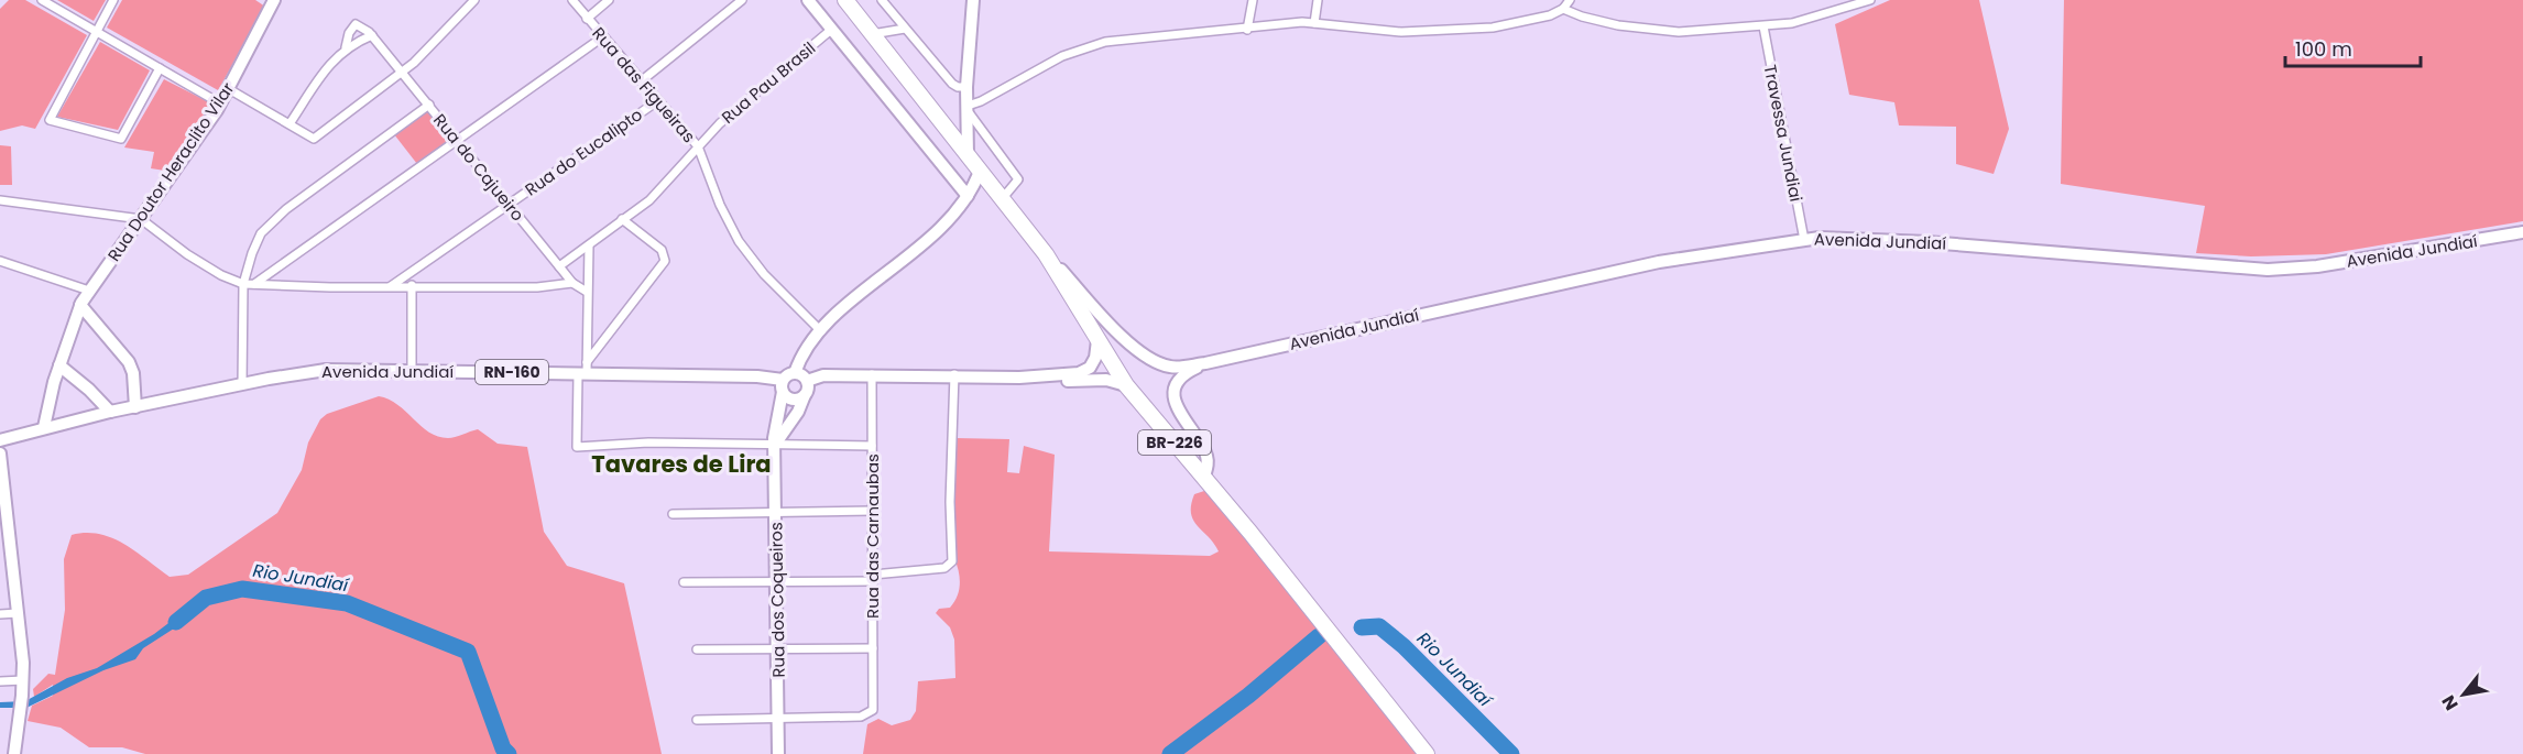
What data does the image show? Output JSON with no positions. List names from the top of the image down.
{
  "streets": {
    "highway": ["BR-226"],
    "main road": [
      "Rua Doutor Heraclito Vilar",
      "Avenida Jundiaí",
      "RN-160",
      "Rua dos Coqueiros"
    ],
    "street": [
      "Rua Pau Brasil",
      "Rua das Figueiras",
      "Travessa Jundiai",
      "Rua do Eucalipto",
      "Rua do Cajueiro",
      "Rua das Carnaubas"
    ]
  },
  "crossings": [
    ["Rua Pau Brasil", "Rua das Figueiras"],
    ["Rua Pau Brasil", "Rua do Cajueiro"],
    ["Rua das Figueiras", "Rua do Eucalipto"],
    ["Travessa Jundiai", "Avenida Jundiaí"],
    ["Rua do Eucalipto", "Rua do Cajueiro"],
    ["Rua Doutor Heraclito Vilar", "Avenida Jundiaí"],
    ["Avenida Jundiaí", "RN-160"],
    ["Avenida Jundiaí", "BR-226"],
    ["Avenida Jundiaí", "Rua dos Coqueiros"],
    ["RN-160", "Rua dos Coqueiros"],
    ["Rua das Carnaubas", "Rua dos Coqueiros"]
  ],
  "districts": ["Tavares de Lira"],
  "water": ["Rio Jundiaí"],
  "scale_bar": "100 m",
  "north": "bottom left"
}
